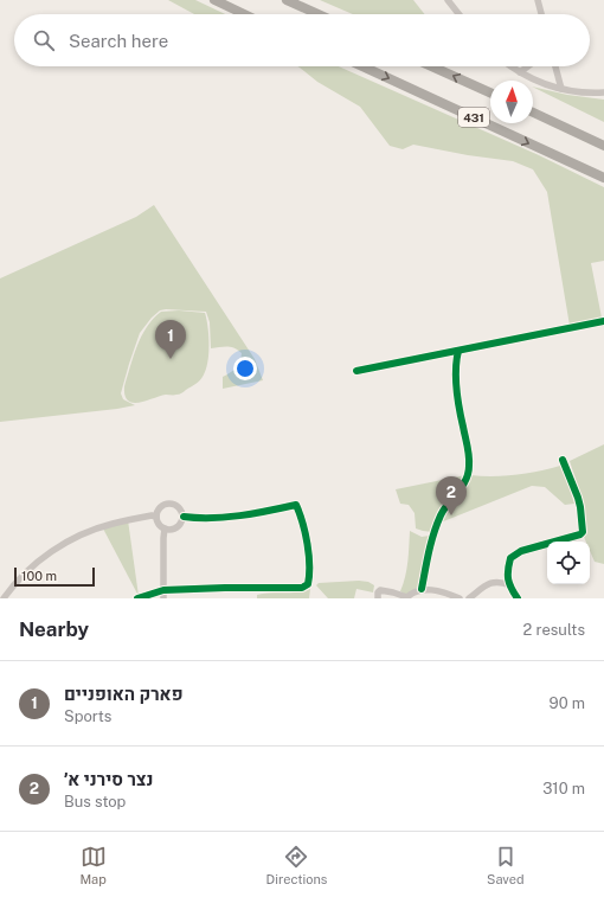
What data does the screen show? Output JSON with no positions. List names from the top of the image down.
{
  "streets": {
    "highway": ["431"]
  },
  "scale_bar": "100 m",
  "north": "top",
  "page": {
    "search": "Search here",
    "pins": ["1", "2"],
    "scale": "100 m",
    "heading": ["Nearby", "2 results"],
    "list": [
      {
        "mark": "1",
        "name": "פארק האופניים",
        "note": "Sports",
        "value": "90 m"
      },
      {
        "mark": "2",
        "name": "נצר סירני א׳",
        "note": "Bus stop",
        "value": "310 m"
      }
    ],
    "nav": ["Map", "Directions", "Saved"]
  }
}
